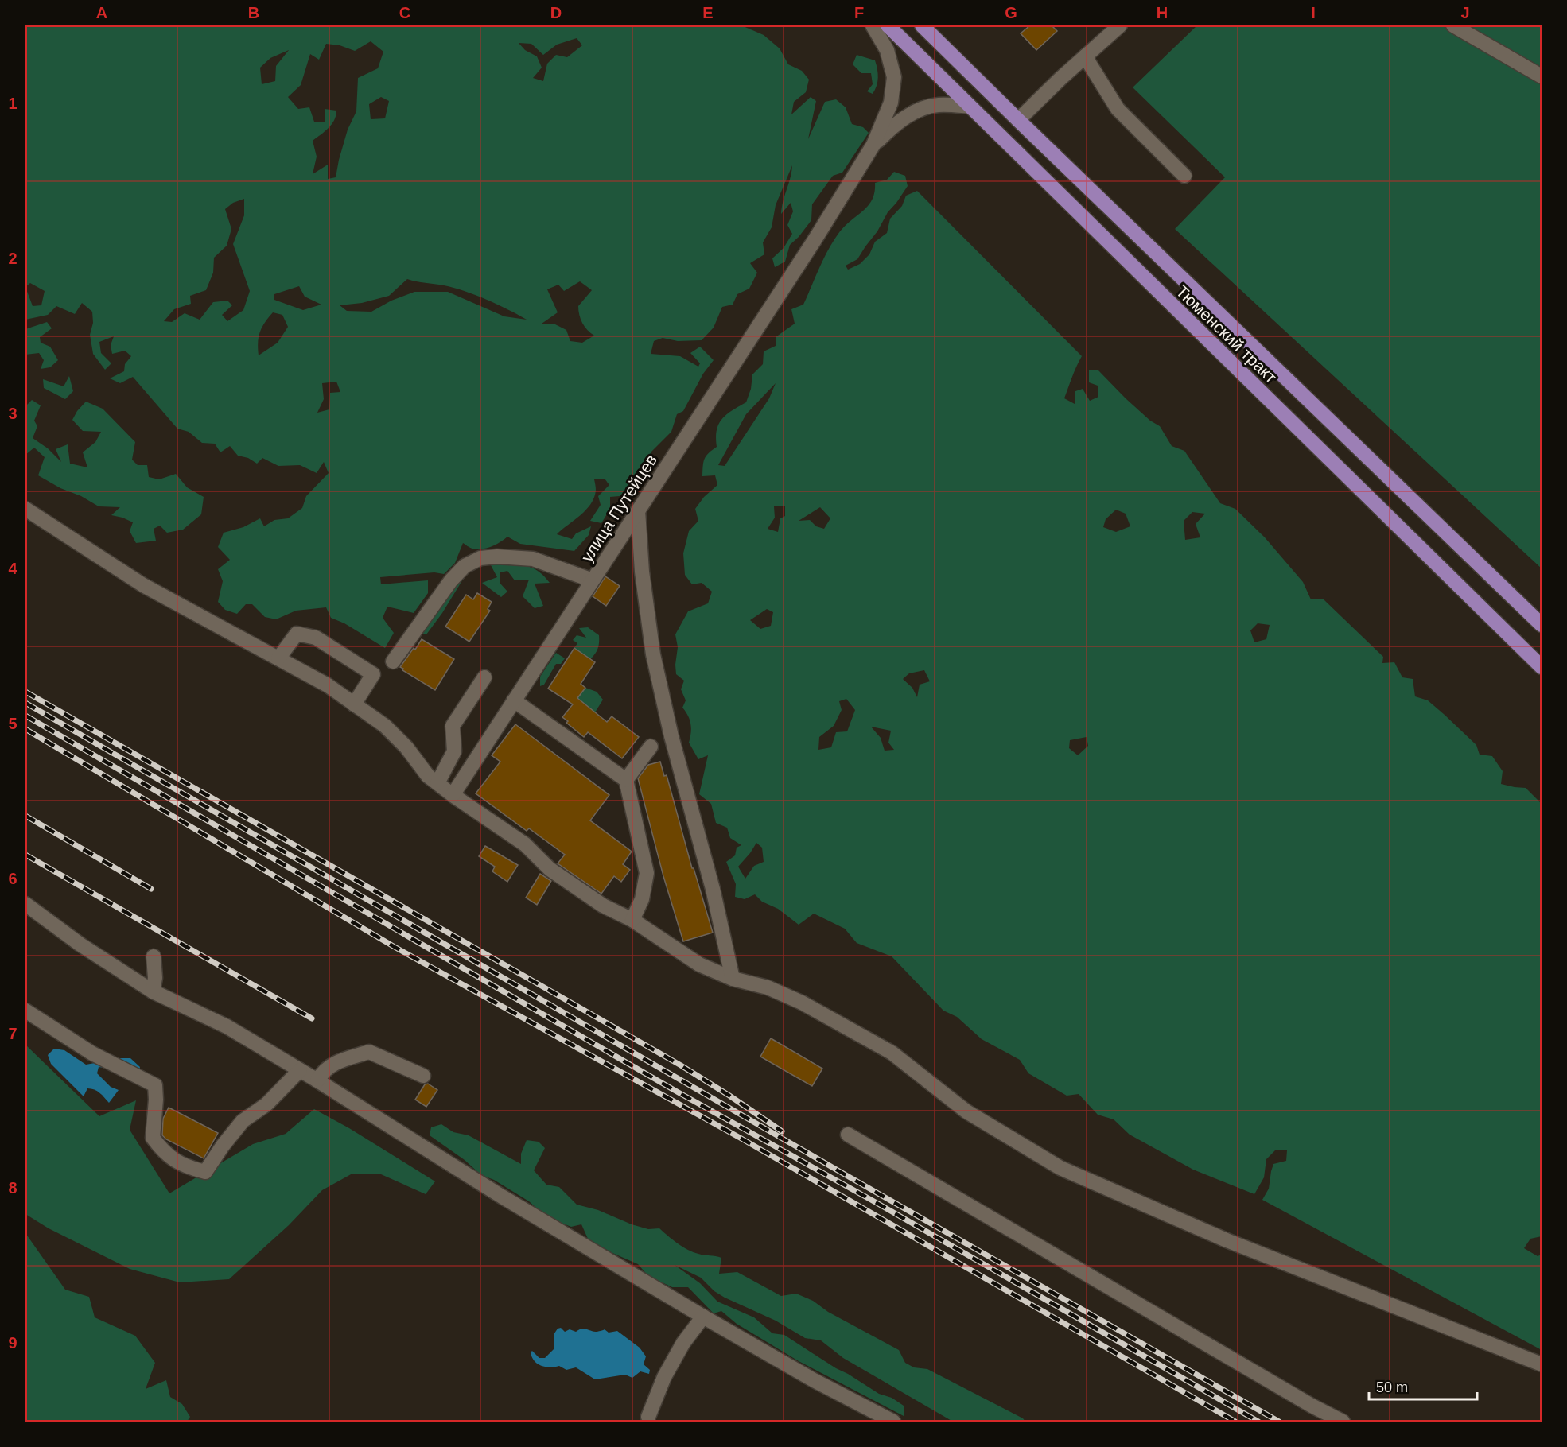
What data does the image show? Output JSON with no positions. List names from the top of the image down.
{
  "streets": {
    "main road": ["Тюменский тракт"],
    "street": ["улица Путейцев"]
  },
  "scale_bar": "50 m",
  "grid": {
    "columns": [
      "A",
      "B",
      "C",
      "D",
      "E",
      "F",
      "G",
      "H",
      "I",
      "J"
    ],
    "rows": [
      "1",
      "2",
      "3",
      "4",
      "5",
      "6",
      "7",
      "8",
      "9"
    ]
  }
}
